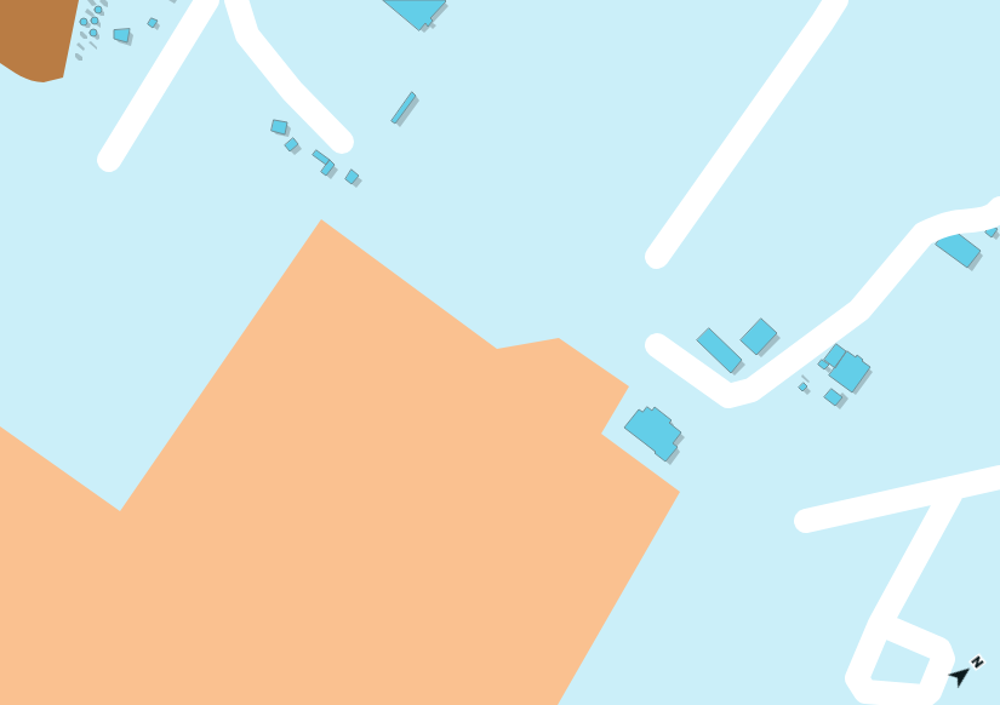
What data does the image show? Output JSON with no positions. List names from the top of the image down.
{
  "north": "top right"
}
